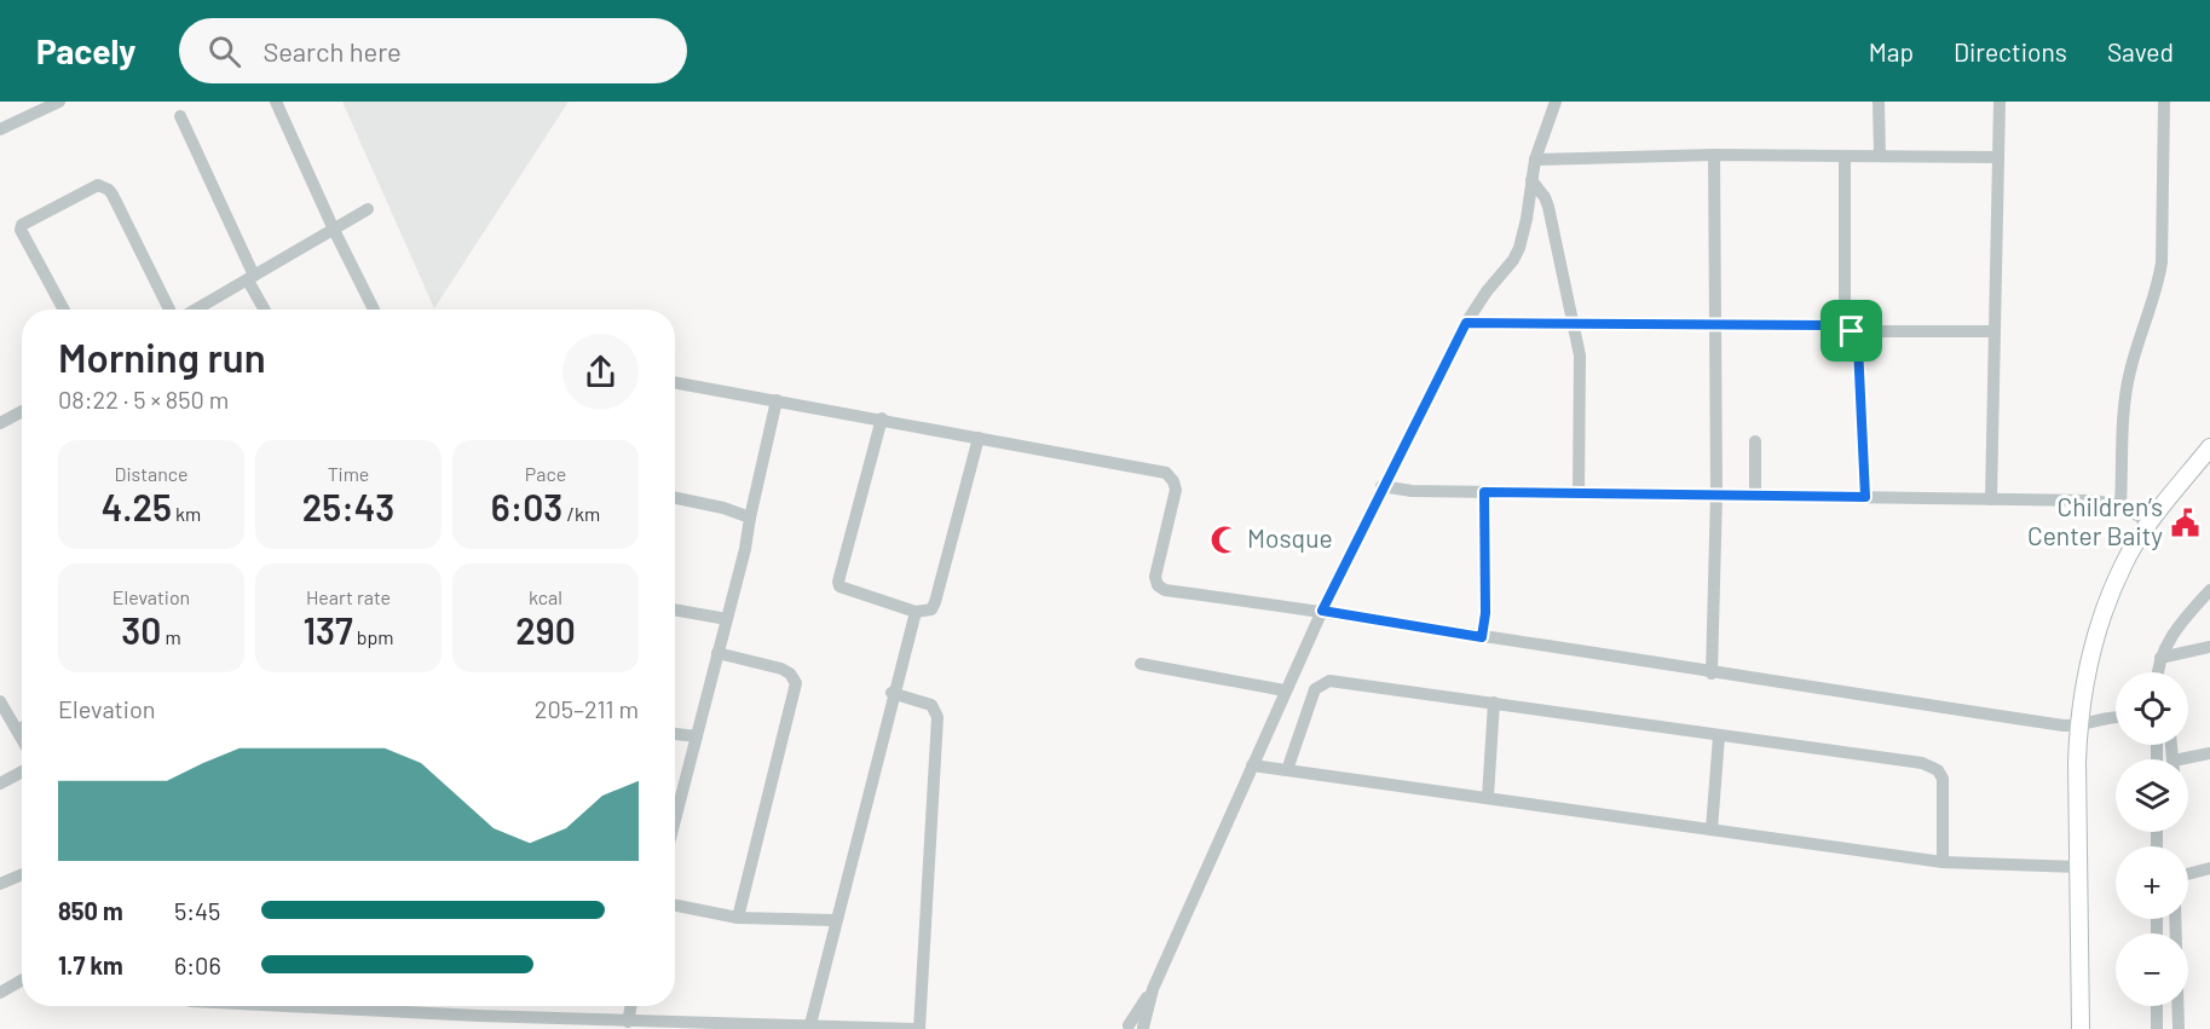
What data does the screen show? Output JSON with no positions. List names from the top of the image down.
{
  "places": {
    "public building": ["Children’s Center Baity"],
    "mosque": ["Mosque"]
  },
  "page": {
    "header": "Pacely",
    "search": "Search here",
    "nav": ["Map", "Directions", "Saved"],
    "heading": ["Morning run", "08:22 · 5 × 850 m"],
    "stats": [
      ["Distance", "4.25 km"],
      ["Time", "25:43"],
      ["Pace", "6:03 /km"],
      ["Elevation", "30 m"],
      ["Heart rate", "137 bpm"],
      ["kcal", "290"]
    ],
    "map_buttons": ["+", "−"],
    "chart": ["Elevation", "205–211 m"],
    "list": [
      {
        "name": "850 m",
        "note": "5:45"
      },
      {
        "name": "1.7 km",
        "note": "6:06"
      }
    ]
  }
}
